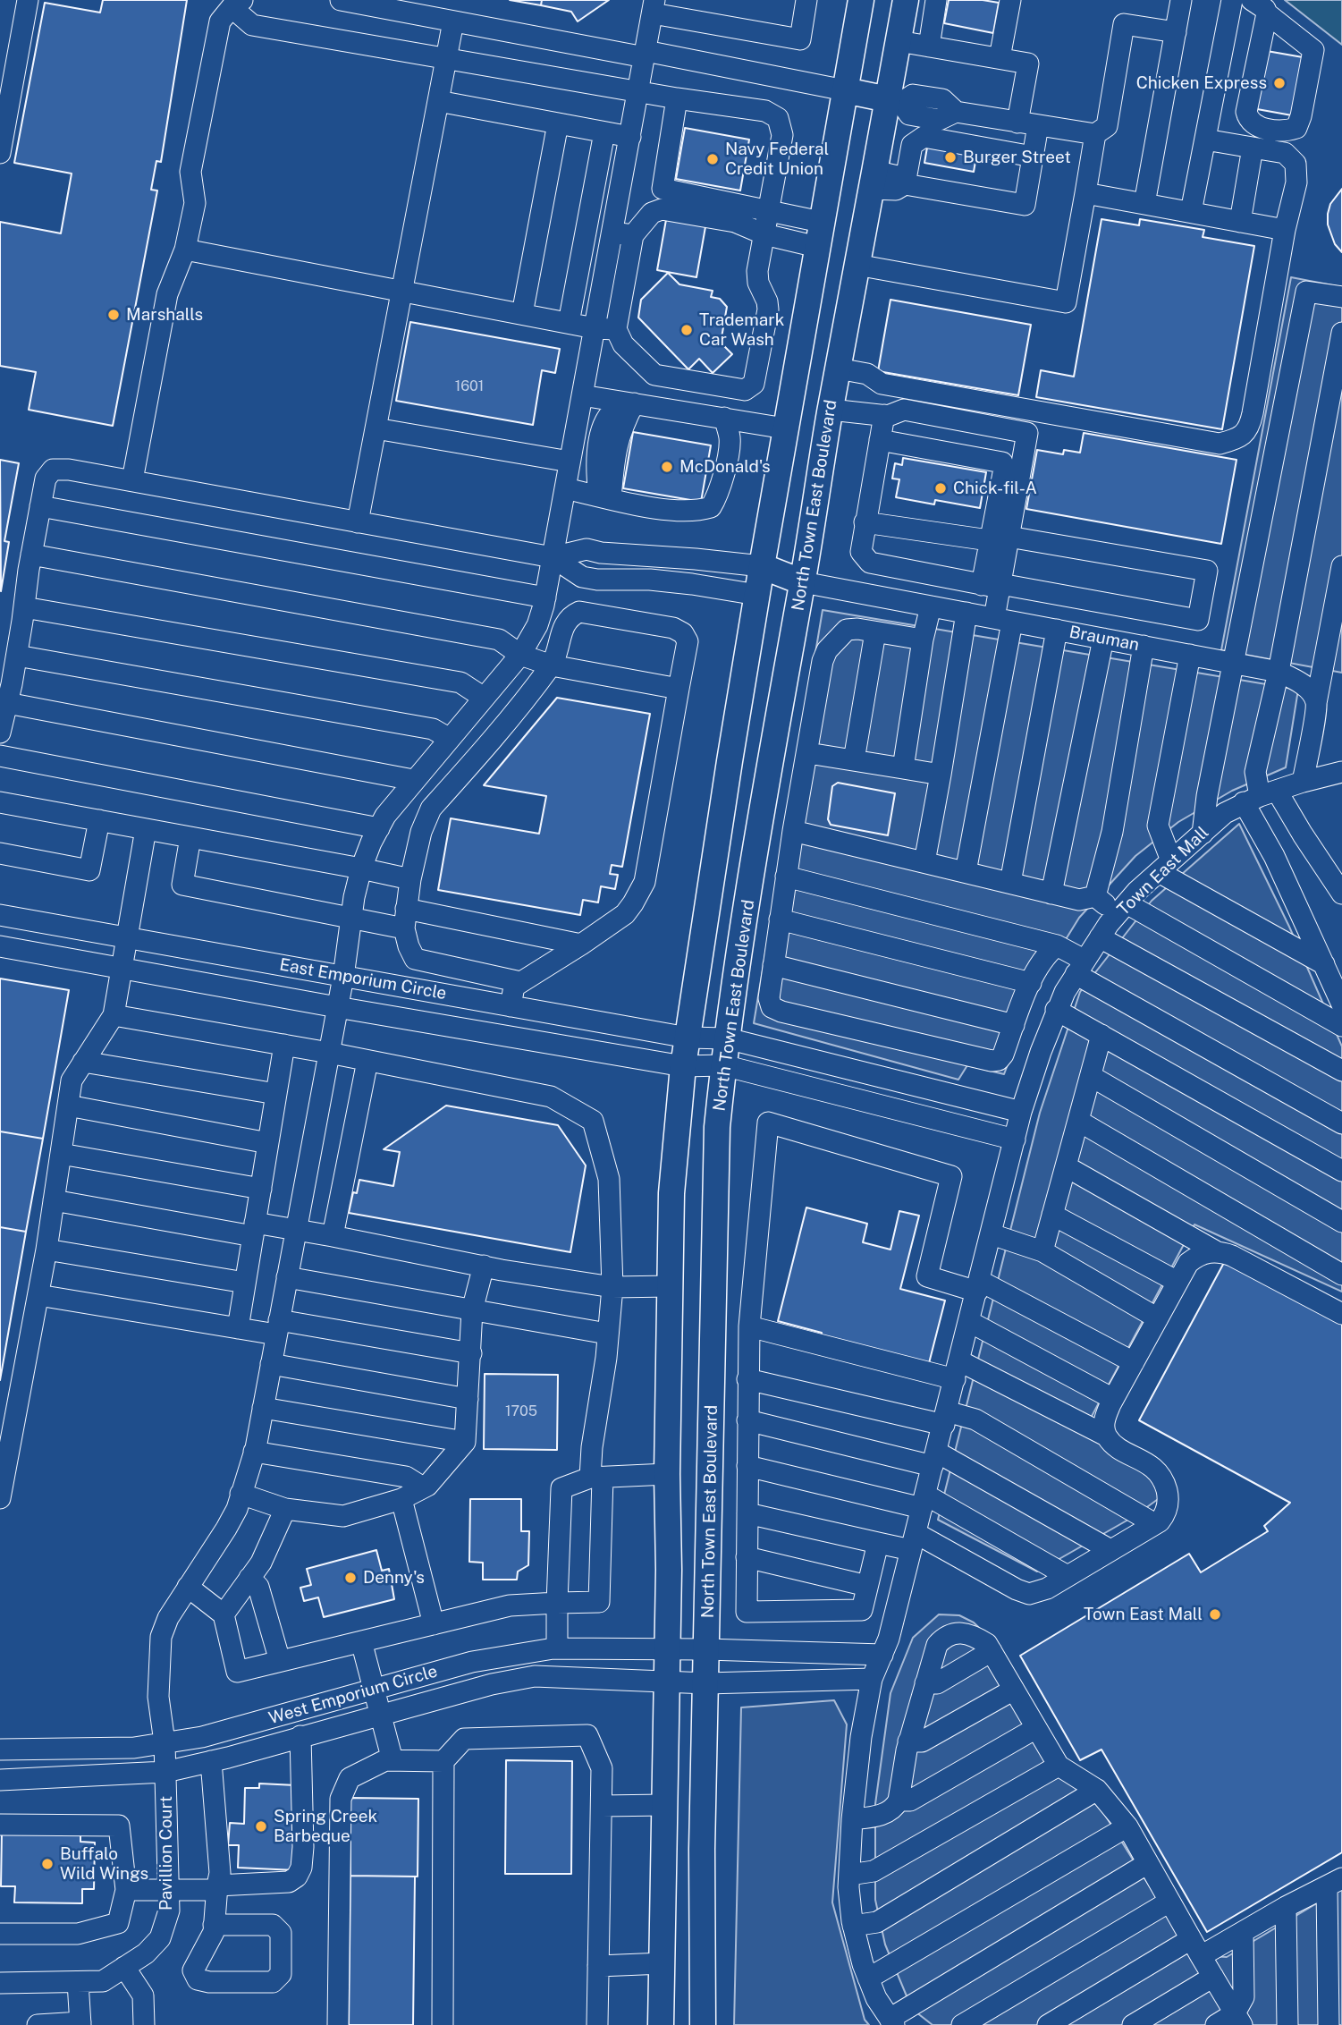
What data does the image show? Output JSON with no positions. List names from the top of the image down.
{
  "streets": {
    "main road": ["North Town East Boulevard"],
    "street": [
      "Brauman",
      "Town East Mall",
      "East Emporium Circle",
      "West Emporium Circle",
      "Pavillion Court"
    ]
  },
  "crossings": [
    ["North Town East Boulevard", "Brauman"],
    ["North Town East Boulevard", "East Emporium Circle"],
    ["North Town East Boulevard", "West Emporium Circle"],
    ["Town East Mall", "West Emporium Circle"],
    ["East Emporium Circle", "Pavillion Court"],
    ["West Emporium Circle", "Pavillion Court"]
  ],
  "places": [
    "Chicken Express",
    "Burger Street",
    "Navy Federal Credit Union",
    "Marshalls",
    "Trademark Car Wash",
    "McDonald's",
    "Chick-fil-A",
    "Denny's",
    "Town East Mall",
    "Spring Creek Barbeque",
    "Buffalo Wild Wings"
  ],
  "house_numbers": ["1601", "1705"]
}
